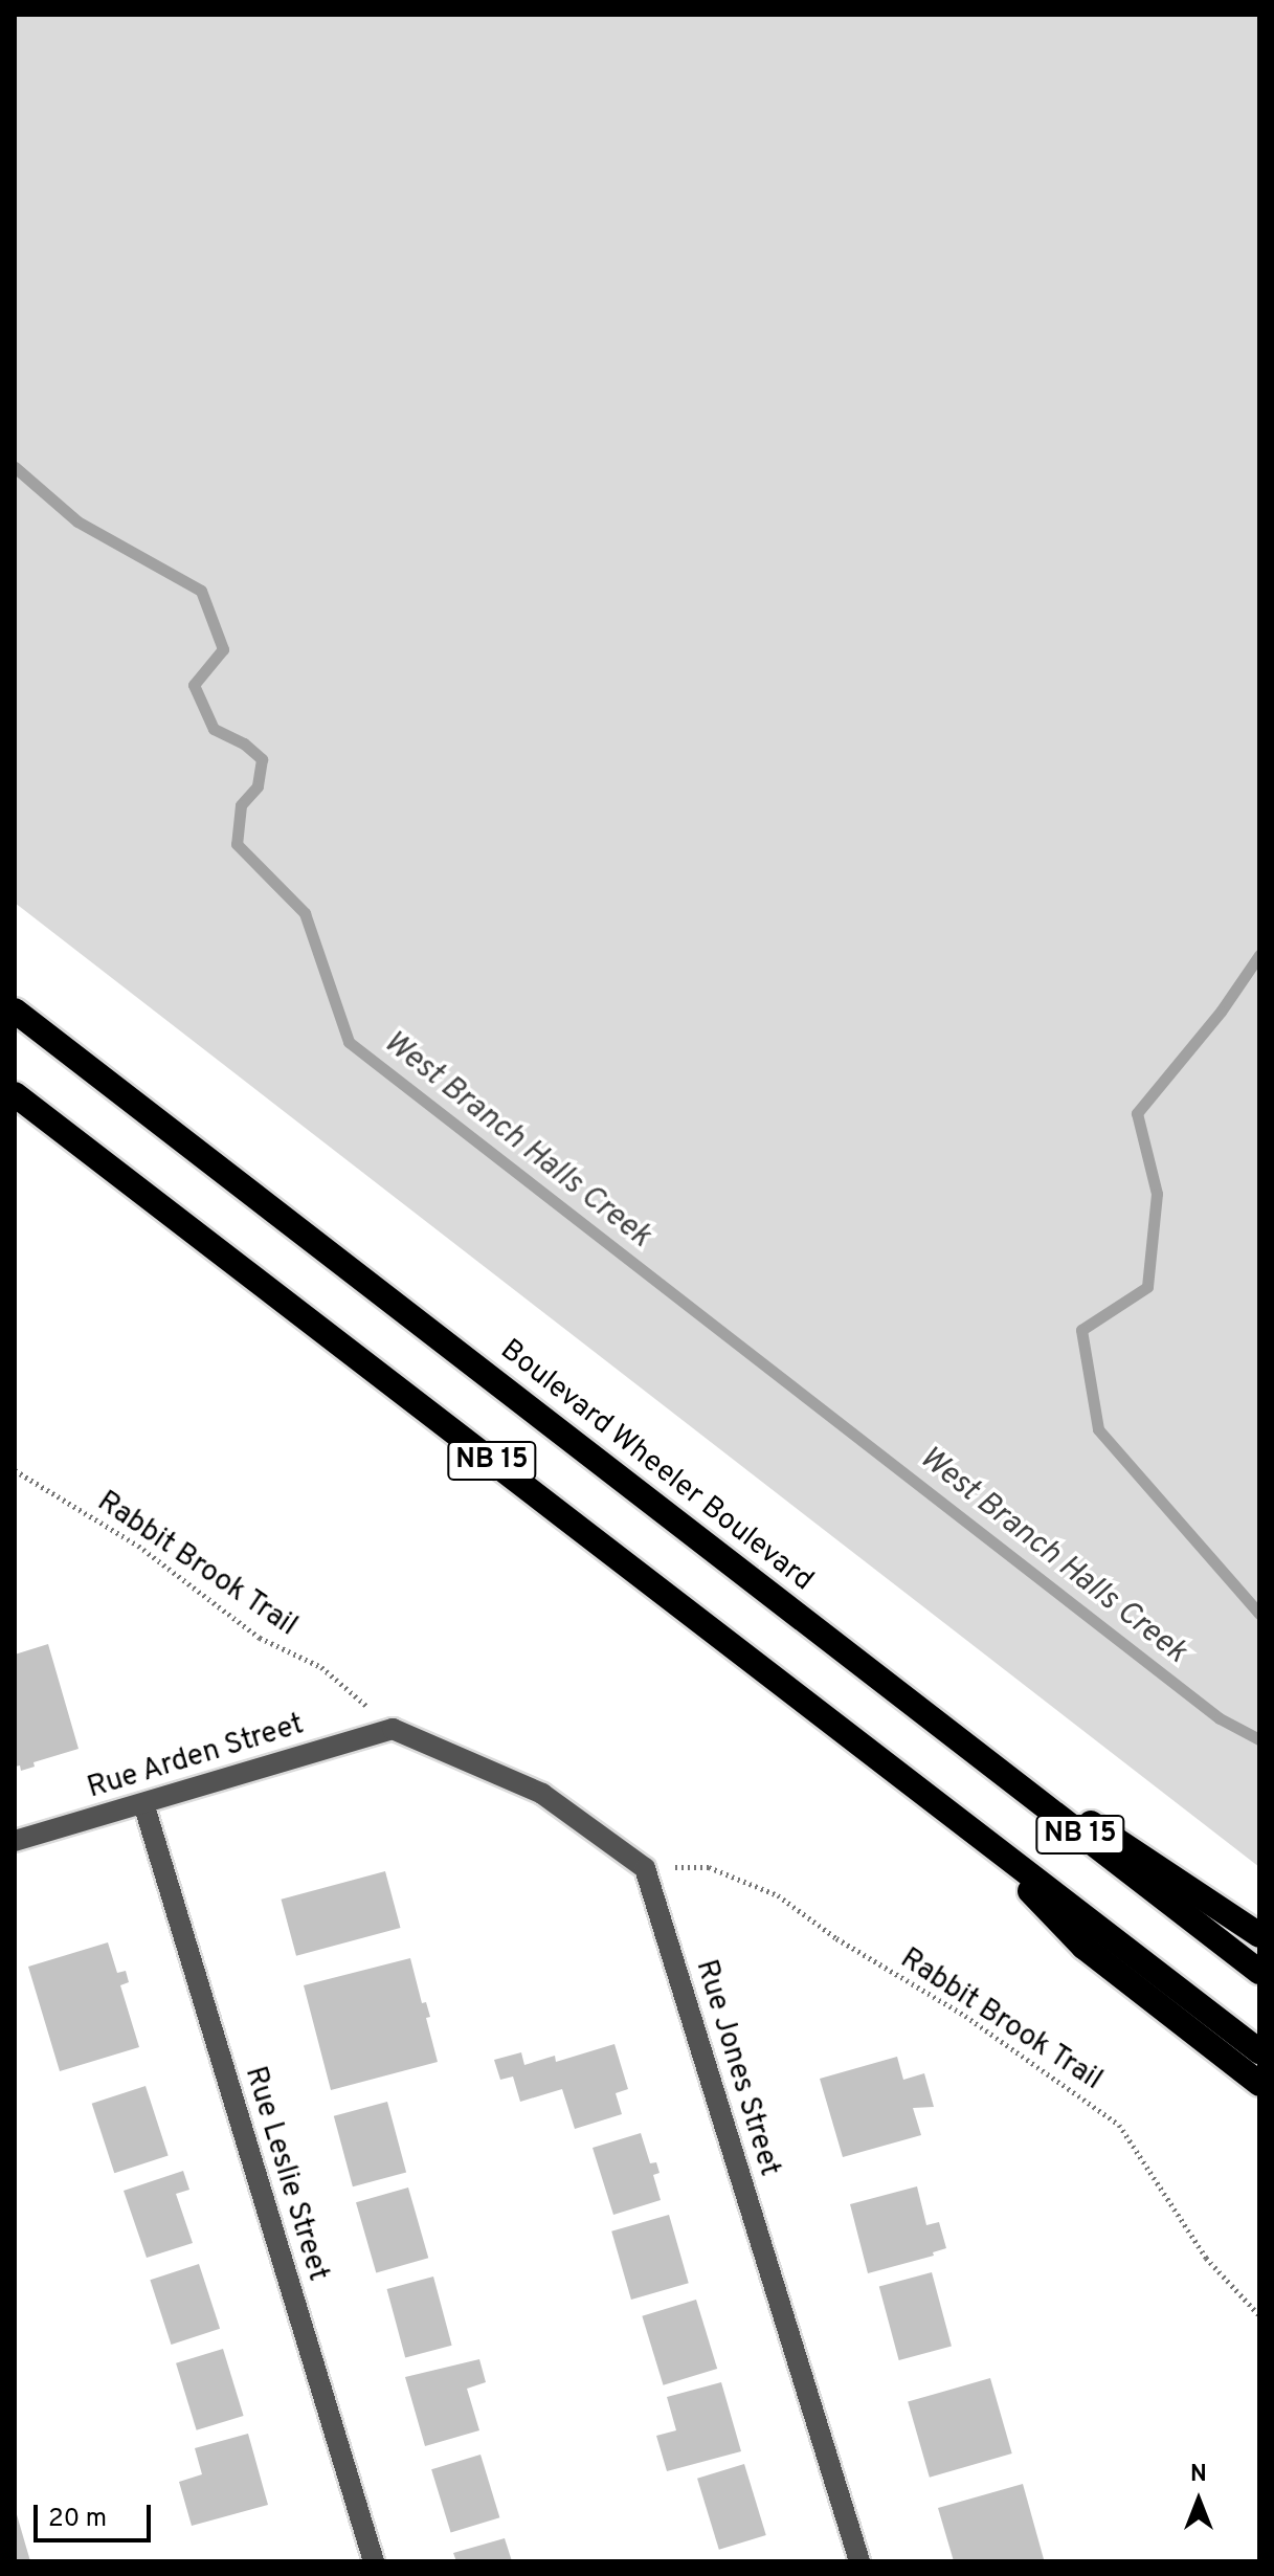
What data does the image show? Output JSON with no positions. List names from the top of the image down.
{
  "streets": {
    "highway": ["NB 15", "Boulevard Wheeler Boulevard"],
    "street": ["Rue Arden Street", "Rue Jones Street", "Rue Leslie Street"],
    "path": ["Rabbit Brook Trail"]
  },
  "crossings": [
    ["Rabbit Brook Trail", "Rue Arden Street"],
    ["Rabbit Brook Trail", "Rue Jones Street"],
    ["Rue Arden Street", "Rue Leslie Street"]
  ],
  "water": ["West Branch Halls Creek"],
  "scale_bar": "20 m",
  "north": "top"
}
